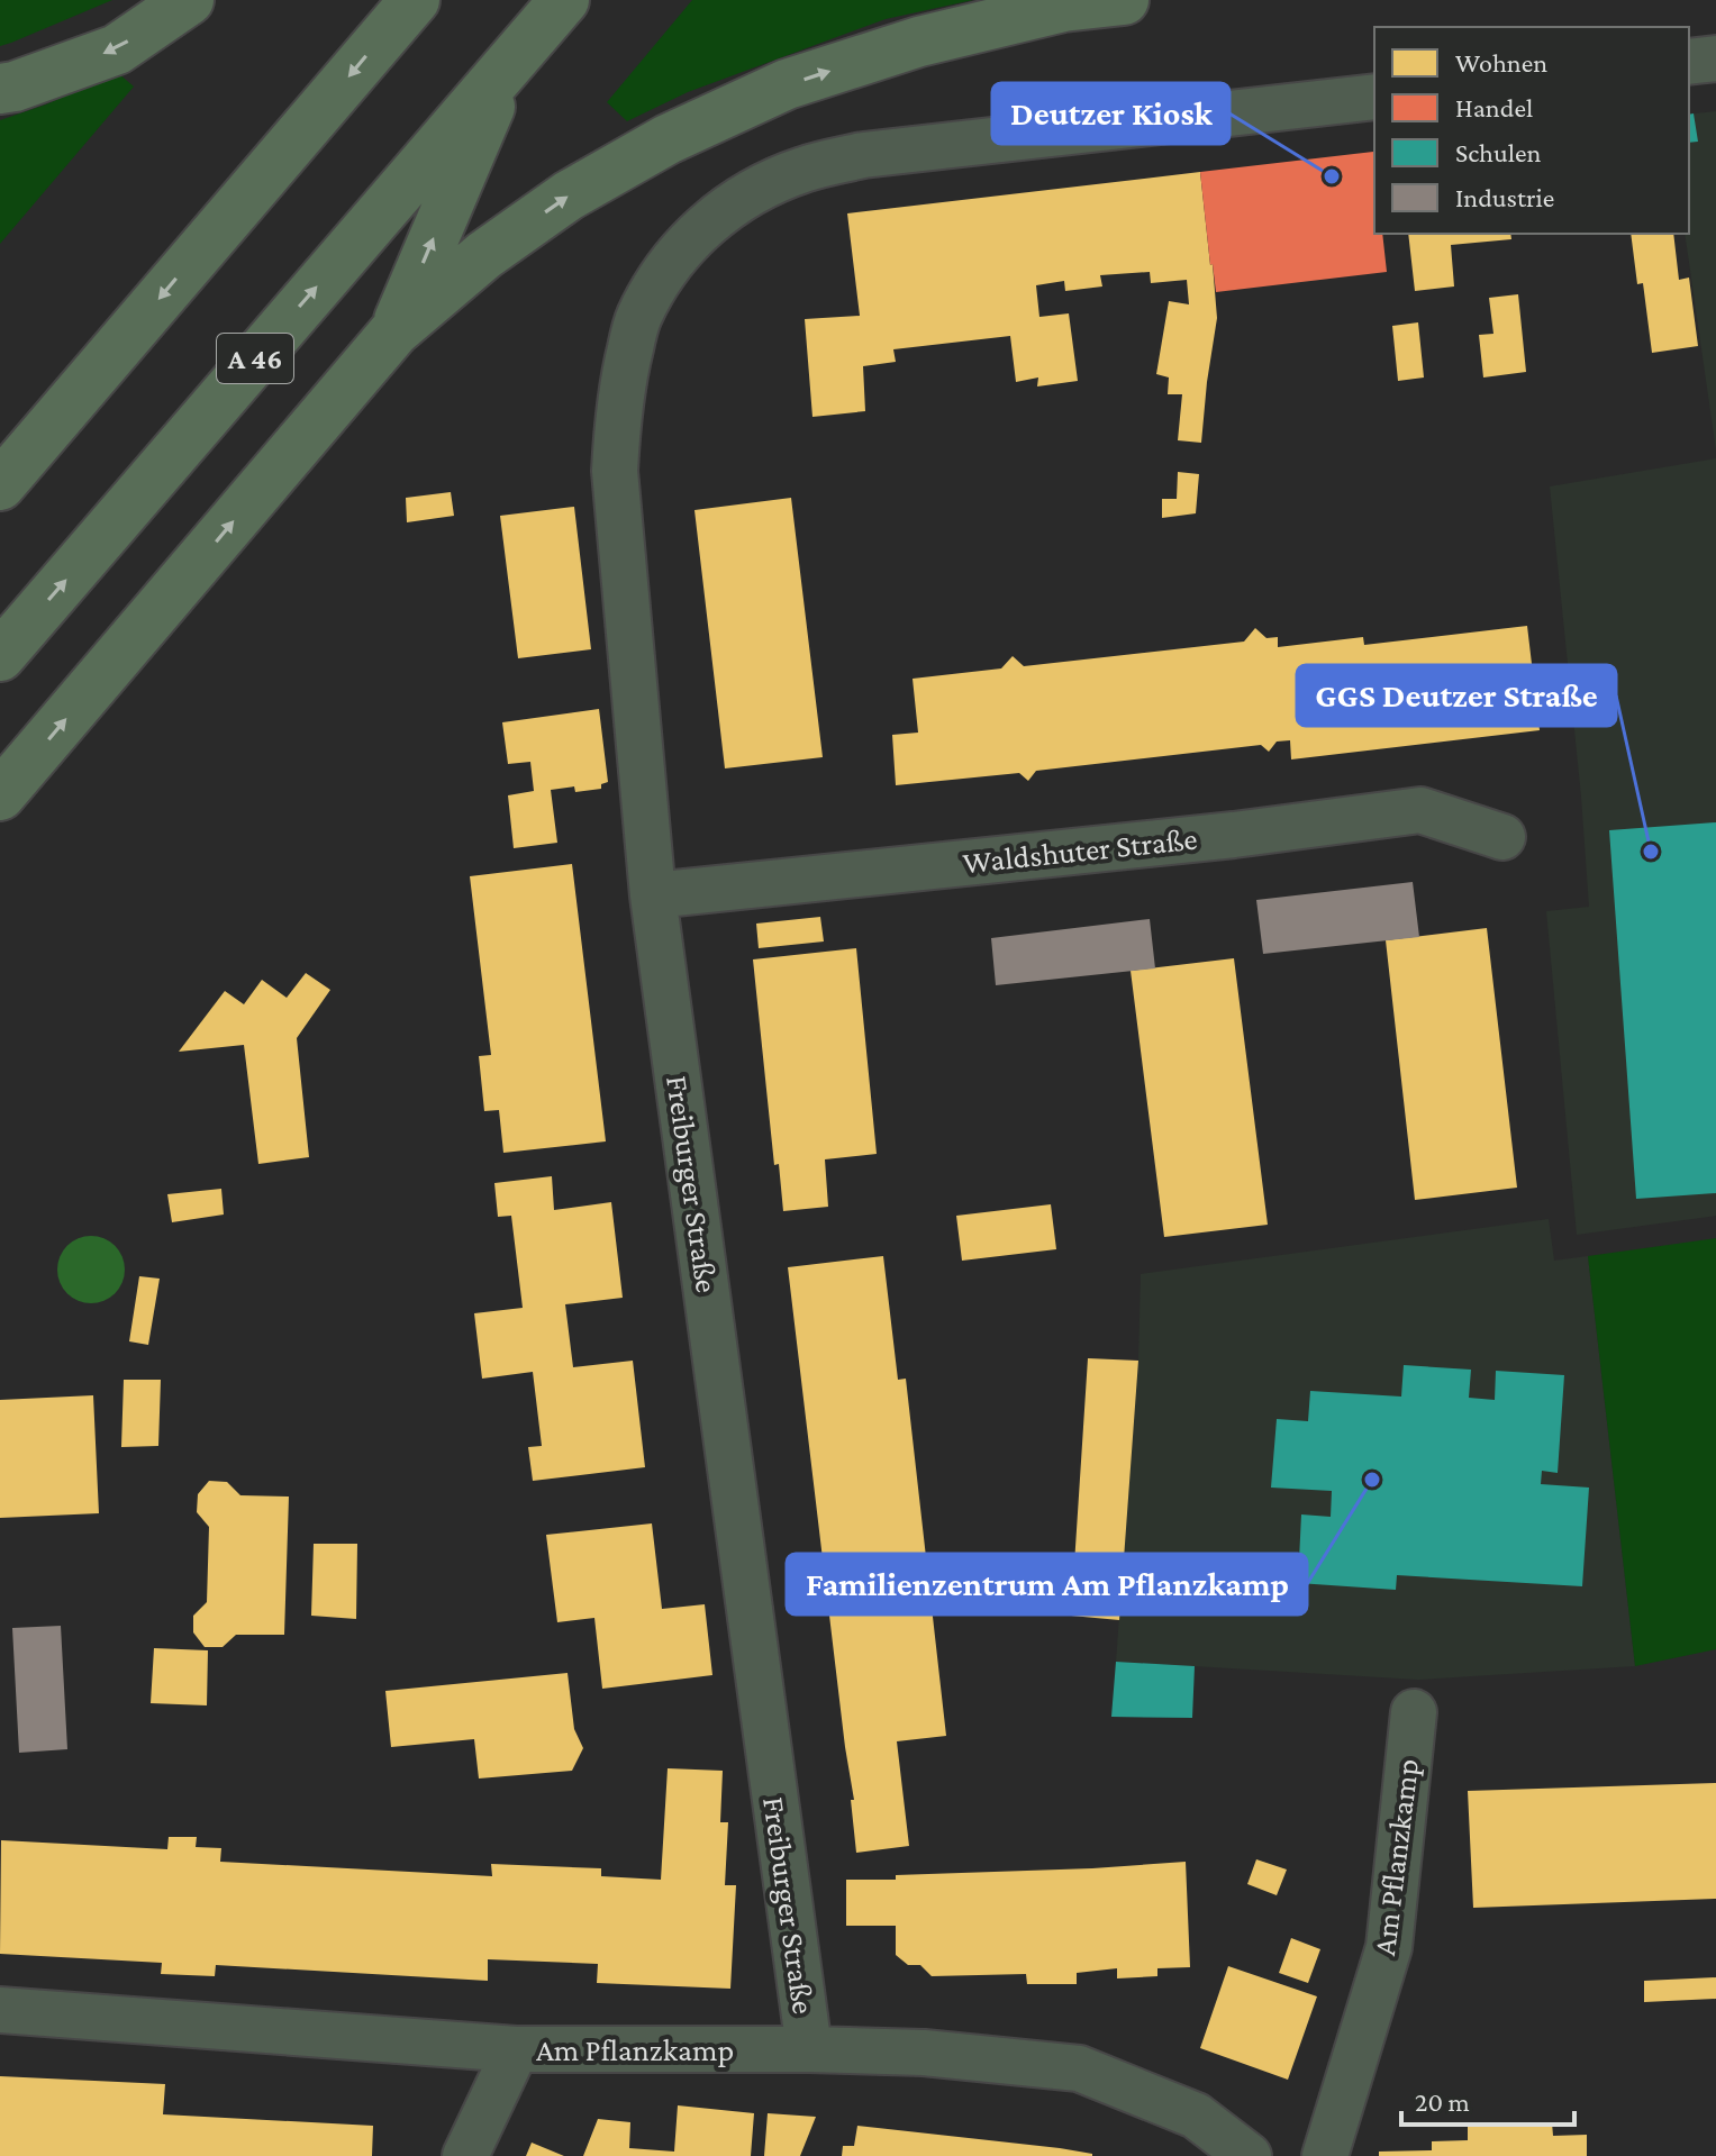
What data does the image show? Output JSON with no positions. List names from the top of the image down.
{
  "streets": {
    "highway": ["A 46"],
    "street": ["Waldshuter Straße", "Freiburger Straße", "Am Pflanzkamp"]
  },
  "crossings": [
    ["Waldshuter Straße", "Freiburger Straße"],
    ["Freiburger Straße", "Am Pflanzkamp"]
  ],
  "places": ["Deutzer Kiosk", "GGS Deutzer Straße", "Familienzentrum Am Pflanzkamp"],
  "legend": [
    "Wohnen",
    "Handel",
    "Schulen",
    "Industrie"
  ],
  "scale_bar": "20 m"
}
